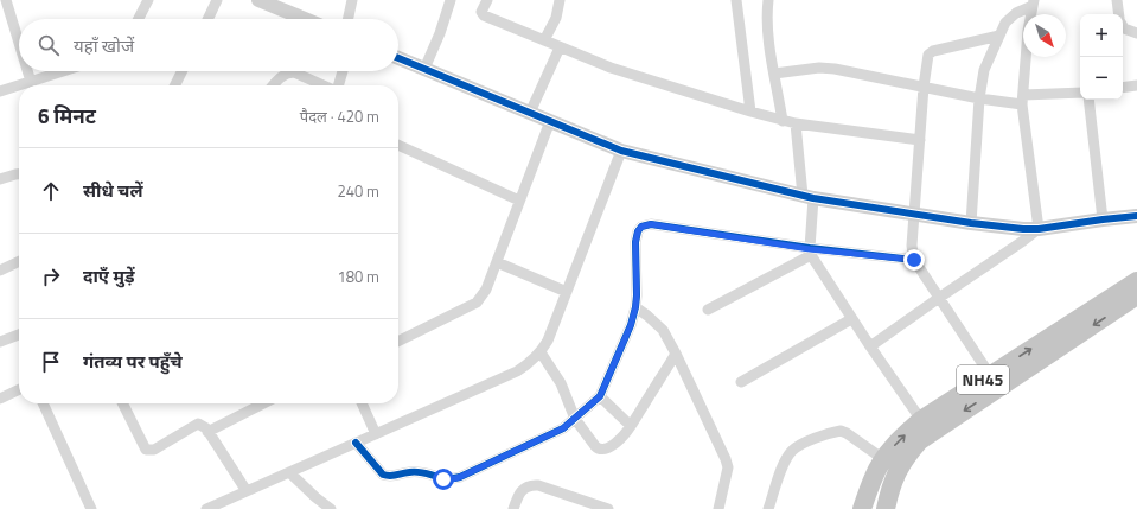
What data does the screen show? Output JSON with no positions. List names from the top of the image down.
{
  "streets": {
    "highway": ["NH45"]
  },
  "north": "bottom right",
  "page": {
    "map_buttons": ["+", "−"],
    "search": "यहाँ खोजें",
    "heading": ["6 मिनट", "पैदल · 420 m"],
    "list": [
      ["सीधे चलें", "240 m"],
      ["दाएँ मुड़ें", "180 m"],
      "गंतव्य पर पहुँचे"
    ]
  }
}
